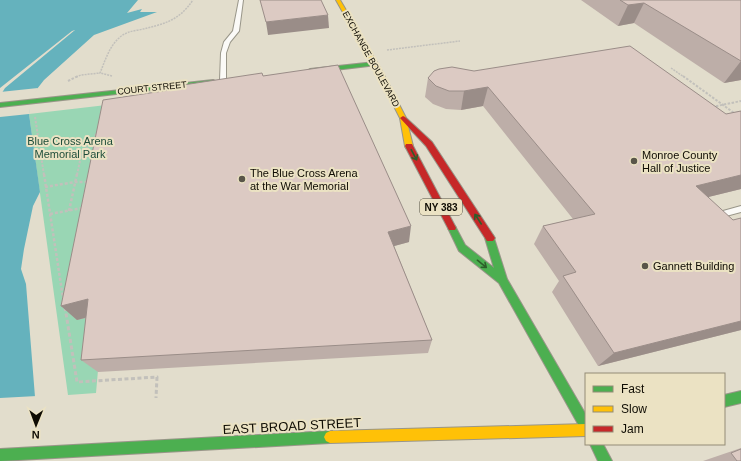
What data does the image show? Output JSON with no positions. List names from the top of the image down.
{
  "streets": {
    "main road": [
      "EXCHANGE BOULEVARD",
      "COURT STREET",
      "NY 383",
      "EAST BROAD STREET"
    ]
  },
  "parks": ["Blue Cross Arena Memorial Park"],
  "places": ["Monroe County Hall of Justice", "The Blue Cross Arena at the War Memorial", "Gannett Building"],
  "legend": ["Fast", "Slow", "Jam"],
  "north": "bottom"
}
